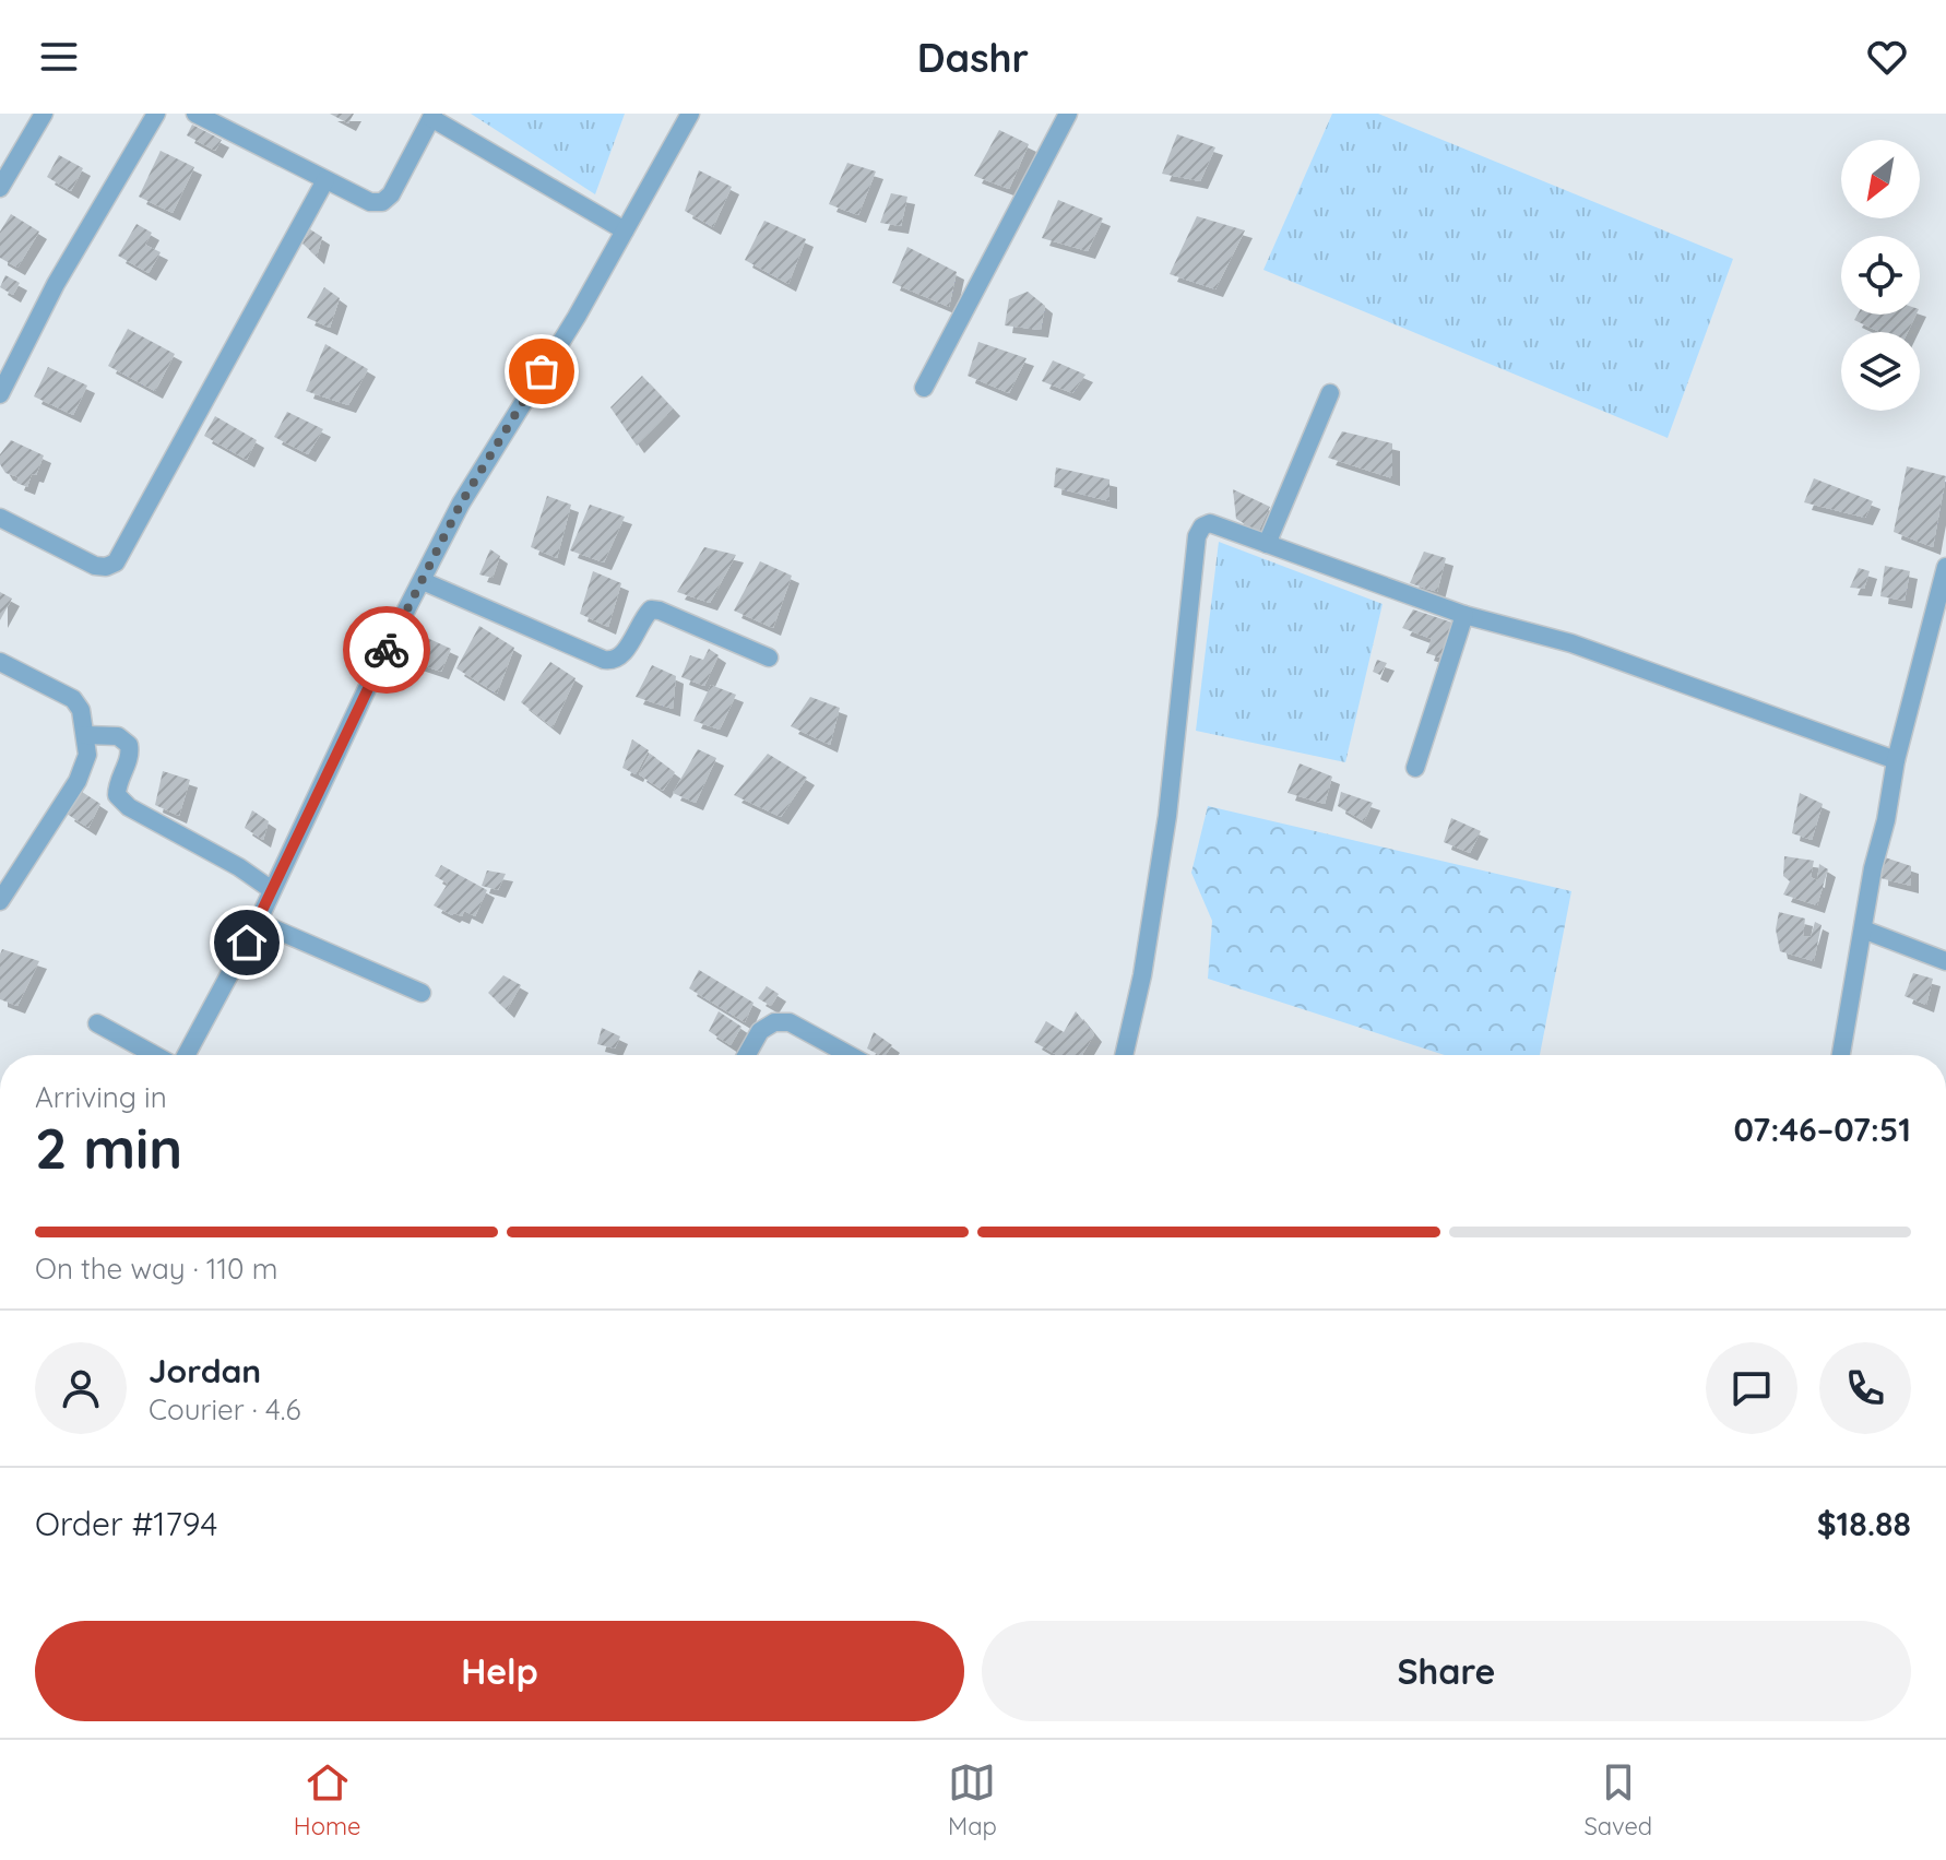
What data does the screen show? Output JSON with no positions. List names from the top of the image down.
{
  "north": "bottom left",
  "page": {
    "header": "Dashr",
    "heading": ["2 min", "Arriving in", "07:46–07:51"],
    "panel": [
      "Jordan",
      "Courier · 4.6",
      "Order #1794",
      "$18.88"
    ],
    "bar": "On the way · 110 m",
    "buttons": ["Help", "Share"],
    "tabs": ["Home", "Map", "Saved"]
  }
}
